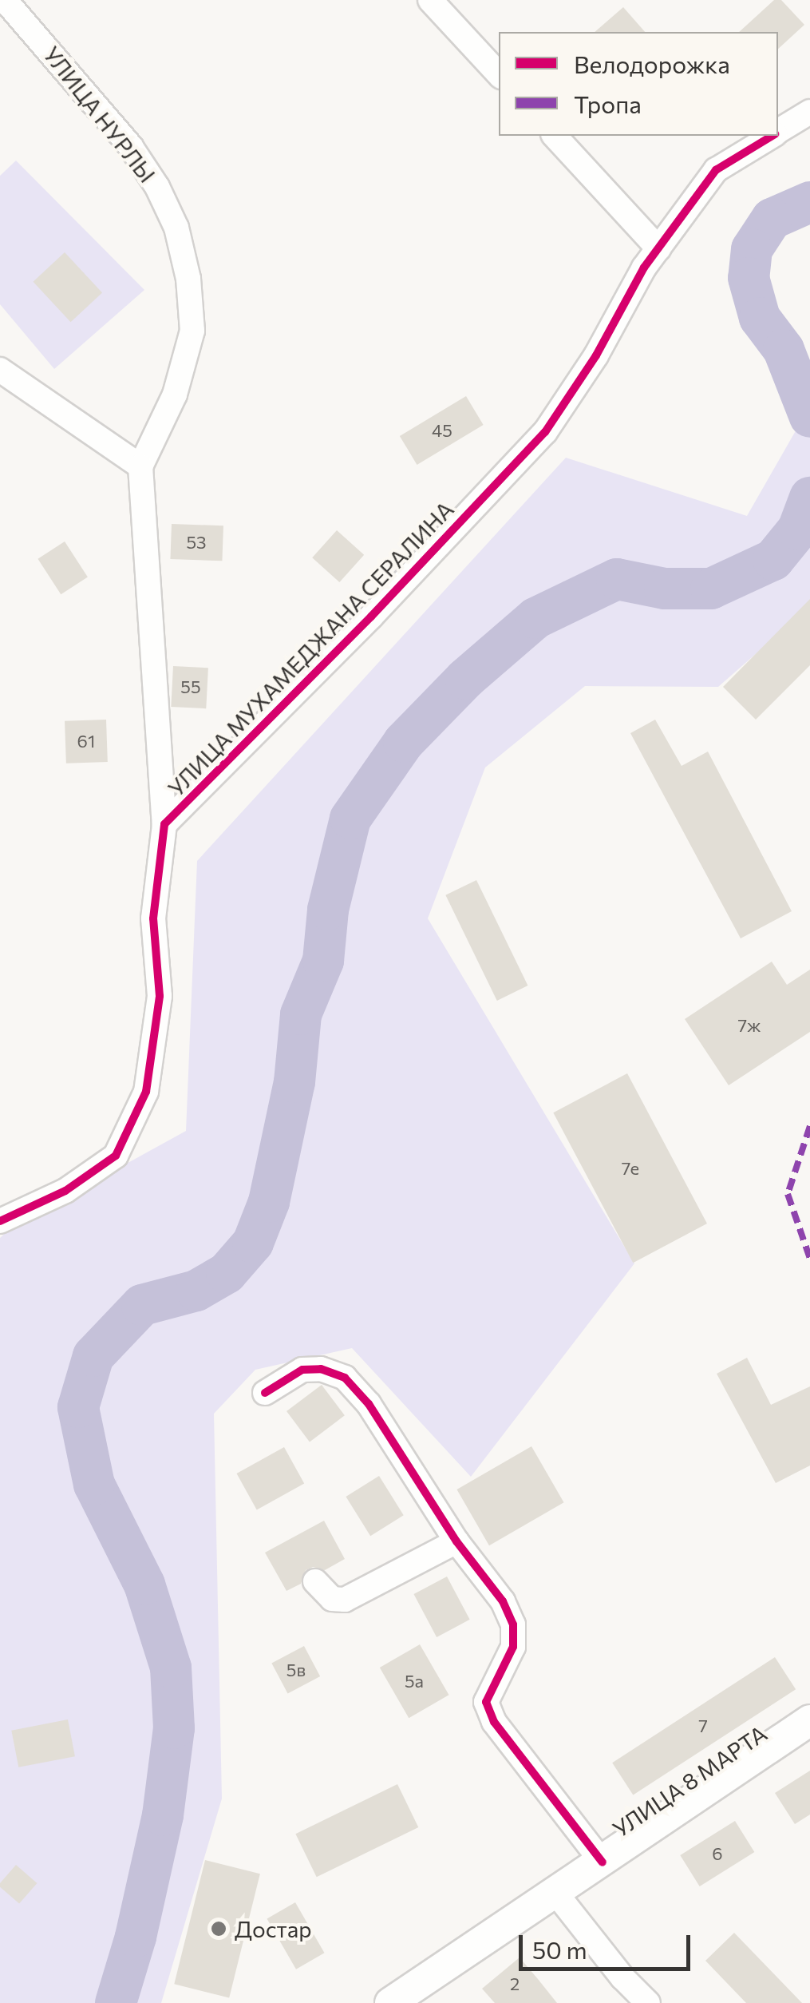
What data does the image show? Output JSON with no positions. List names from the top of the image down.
{
  "streets": {
    "street": ["УЛИЦА НУРЛЫ", "УЛИЦА МУХАМЕДЖАНА СЕРАЛИНА", "УЛИЦА 8 МАРТА"]
  },
  "crossings": [
    ["УЛИЦА НУРЛЫ", "УЛИЦА МУХАМЕДЖАНА СЕРАЛИНА"]
  ],
  "places": ["Достар"],
  "house_numbers": [
    "45",
    "53",
    "55",
    "61",
    "7ж",
    "7е",
    "5в",
    "5а",
    "7",
    "6",
    "2"
  ],
  "legend": ["Велодорожка", "Тропа"],
  "scale_bar": "50 m"
}
